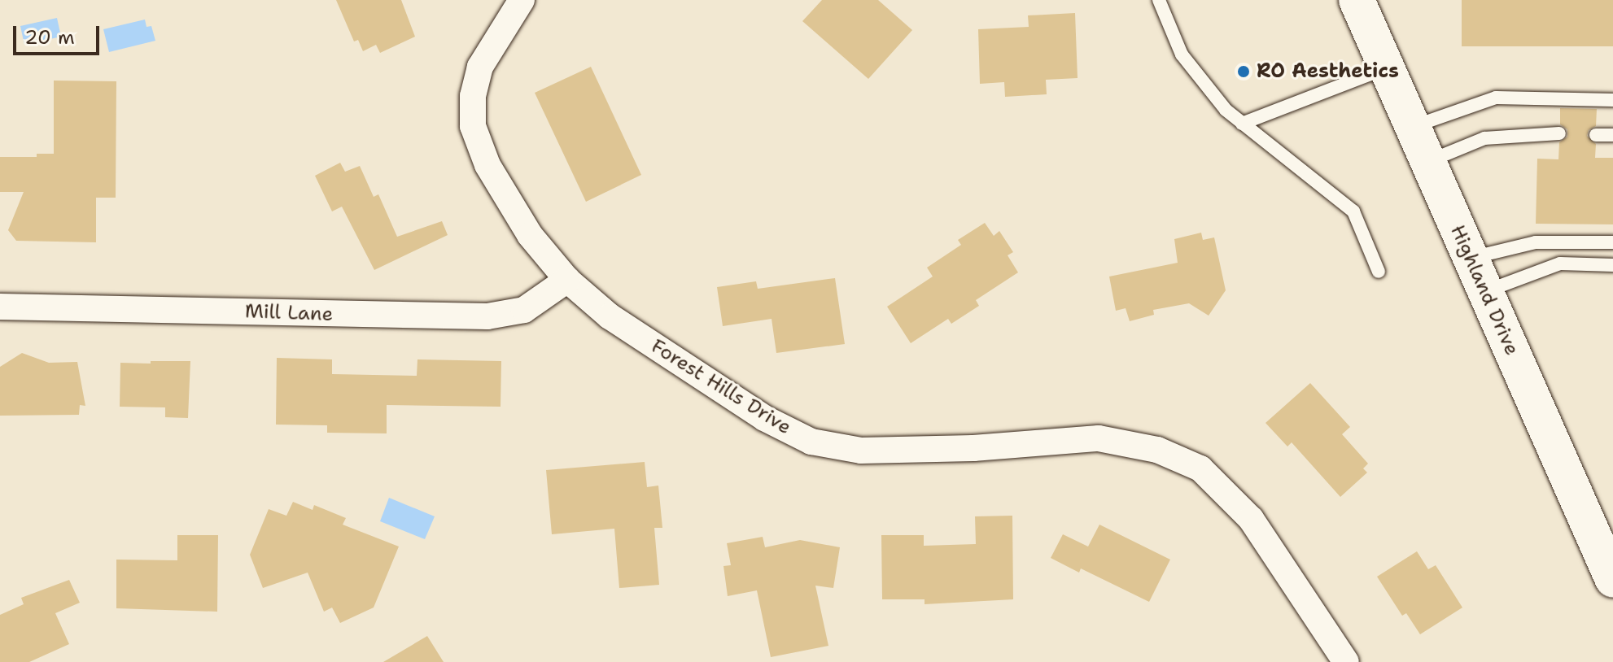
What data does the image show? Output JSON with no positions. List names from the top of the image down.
{
  "streets": {
    "main road": ["Highland Drive"],
    "street": ["Mill Lane", "Forest Hills Drive"]
  },
  "crossings": [
    ["Mill Lane", "Forest Hills Drive"]
  ],
  "places": ["RO Aesthetics"],
  "scale_bar": "20 m"
}
